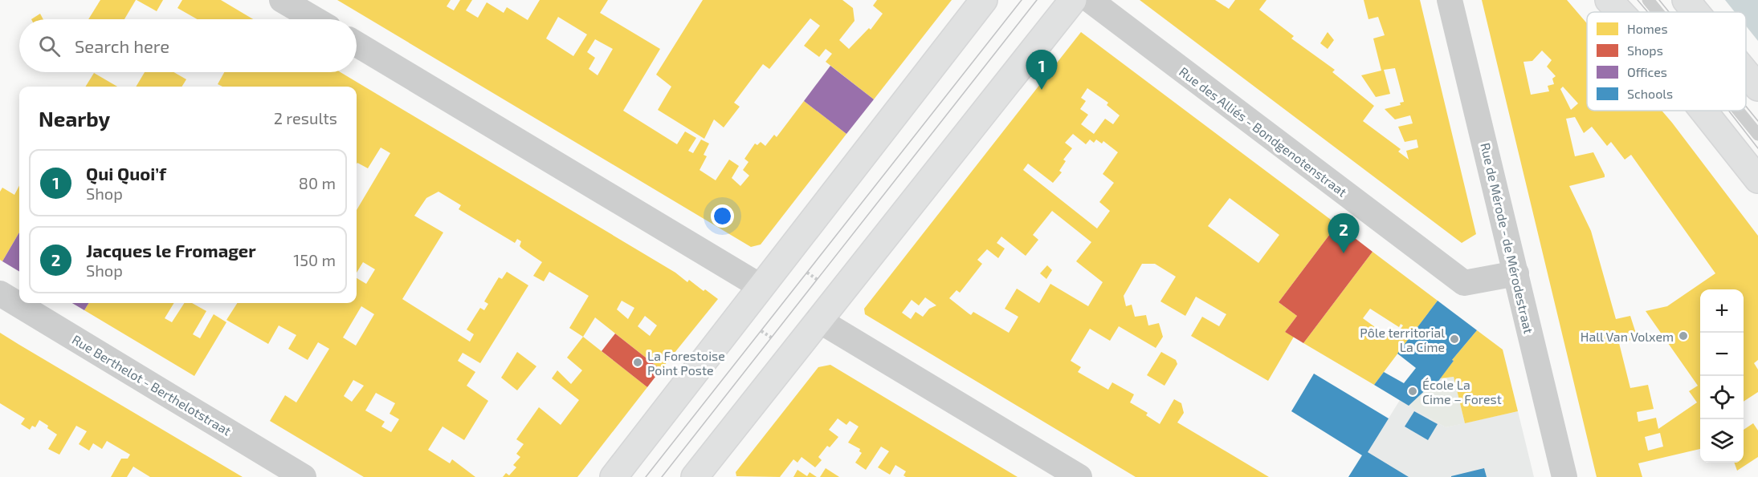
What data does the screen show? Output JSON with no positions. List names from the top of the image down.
{
  "streets": {
    "street": ["Rue des Alliés - Bondgenotenstraat", "Rue de Mérode - de Mérodestraat", "Rue Berthelot - Berthelotstraat"]
  },
  "crossings": [
    ["Rue des Alliés - Bondgenotenstraat", "Rue de Mérode - de Mérodestraat"]
  ],
  "places": [
    "Hall Van Volxem",
    "Pôle territorial La Cime",
    "La Forestoise Point Poste",
    "École La Cime – Forest"
  ],
  "legend": [
    "Homes",
    "Shops",
    "Offices",
    "Schools"
  ],
  "page": {
    "search": "Search here",
    "pins": ["1", "2"],
    "heading": ["Nearby", "2 results"],
    "list": [
      {
        "mark": "1",
        "name": "Qui Quoi’f",
        "note": "Shop",
        "value": "80 m"
      },
      {
        "mark": "2",
        "name": "Jacques le Fromager",
        "note": "Shop",
        "value": "150 m"
      }
    ],
    "map_buttons": ["+", "−"]
  }
}
